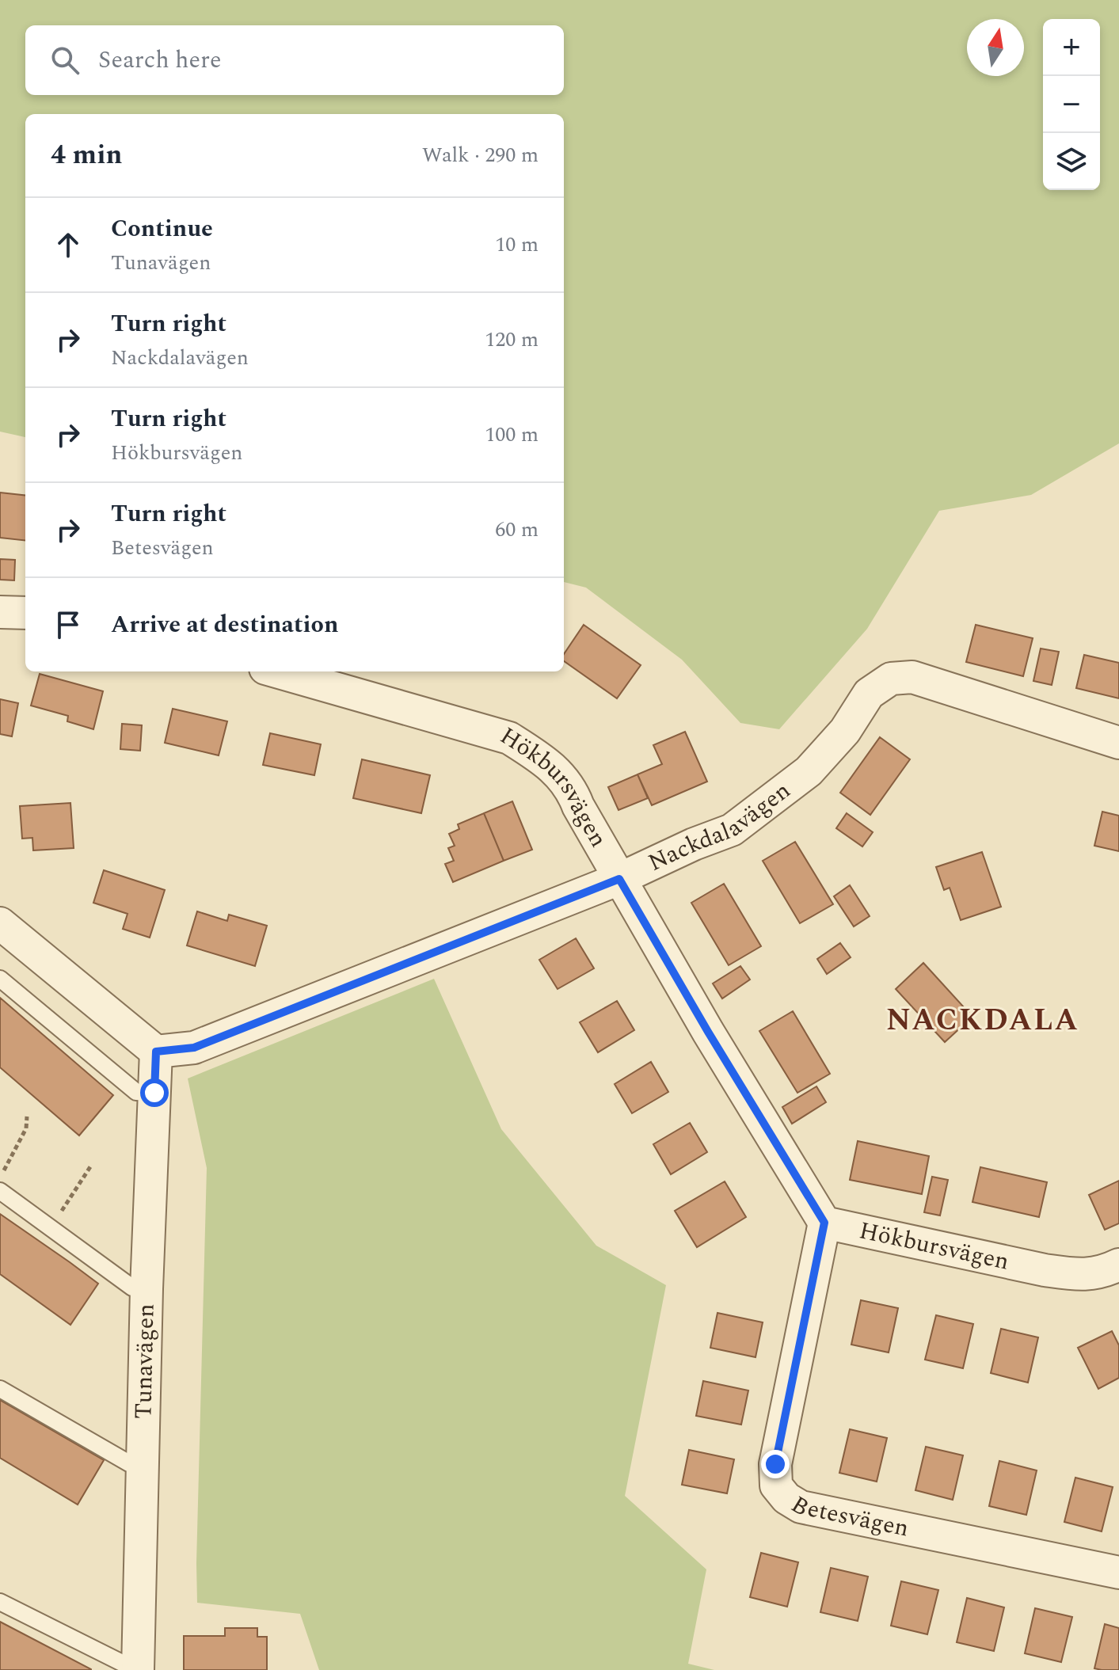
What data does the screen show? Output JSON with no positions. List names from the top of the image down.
{
  "streets": {
    "street": [
      "Hökbursvägen",
      "Nackdalavägen",
      "Tunavägen",
      "Betesvägen"
    ]
  },
  "crossings": [
    ["Hökbursvägen", "Nackdalavägen"],
    ["Hökbursvägen", "Betesvägen"],
    ["Nackdalavägen", "Tunavägen"]
  ],
  "districts": ["NACKDALA"],
  "north": "top",
  "page": {
    "map_buttons": ["+", "−"],
    "search": "Search here",
    "heading": ["4 min", "Walk · 290 m"],
    "list": [
      ["Continue", "Tunavägen", "10 m"],
      ["Turn right", "Nackdalavägen", "120 m"],
      ["Turn right", "Hökbursvägen", "100 m"],
      ["Turn right", "Betesvägen", "60 m"],
      "Arrive at destination"
    ]
  }
}
